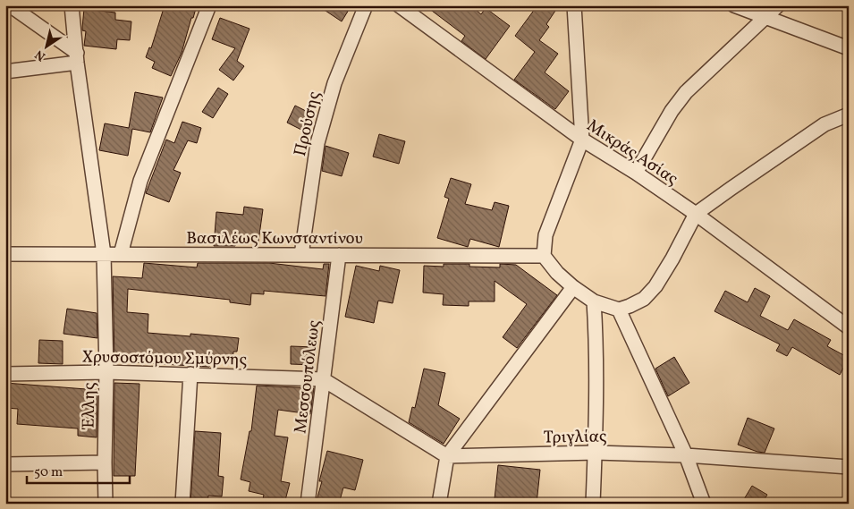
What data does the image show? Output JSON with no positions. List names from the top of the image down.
{
  "streets": {
    "street": [
      "Προύσης",
      "Μικράς Ασίας",
      "Βασιλέως Κωνσταντίνου",
      "Χρυσοστόμου Σμύρνης",
      "Μεσσουπόλεως",
      "Έλλης",
      "Τριγλίας"
    ]
  },
  "crossings": [
    ["Προύσης", "Βασιλέως Κωνσταντίνου"],
    ["Βασιλέως Κωνσταντίνου", "Μεσσουπόλεως"],
    ["Βασιλέως Κωνσταντίνου", "Έλλης"],
    ["Χρυσοστόμου Σμύρνης", "Μεσσουπόλεως"],
    ["Χρυσοστόμου Σμύρνης", "Έλλης"]
  ],
  "scale_bar": "50 m",
  "north": "bottom left"
}
